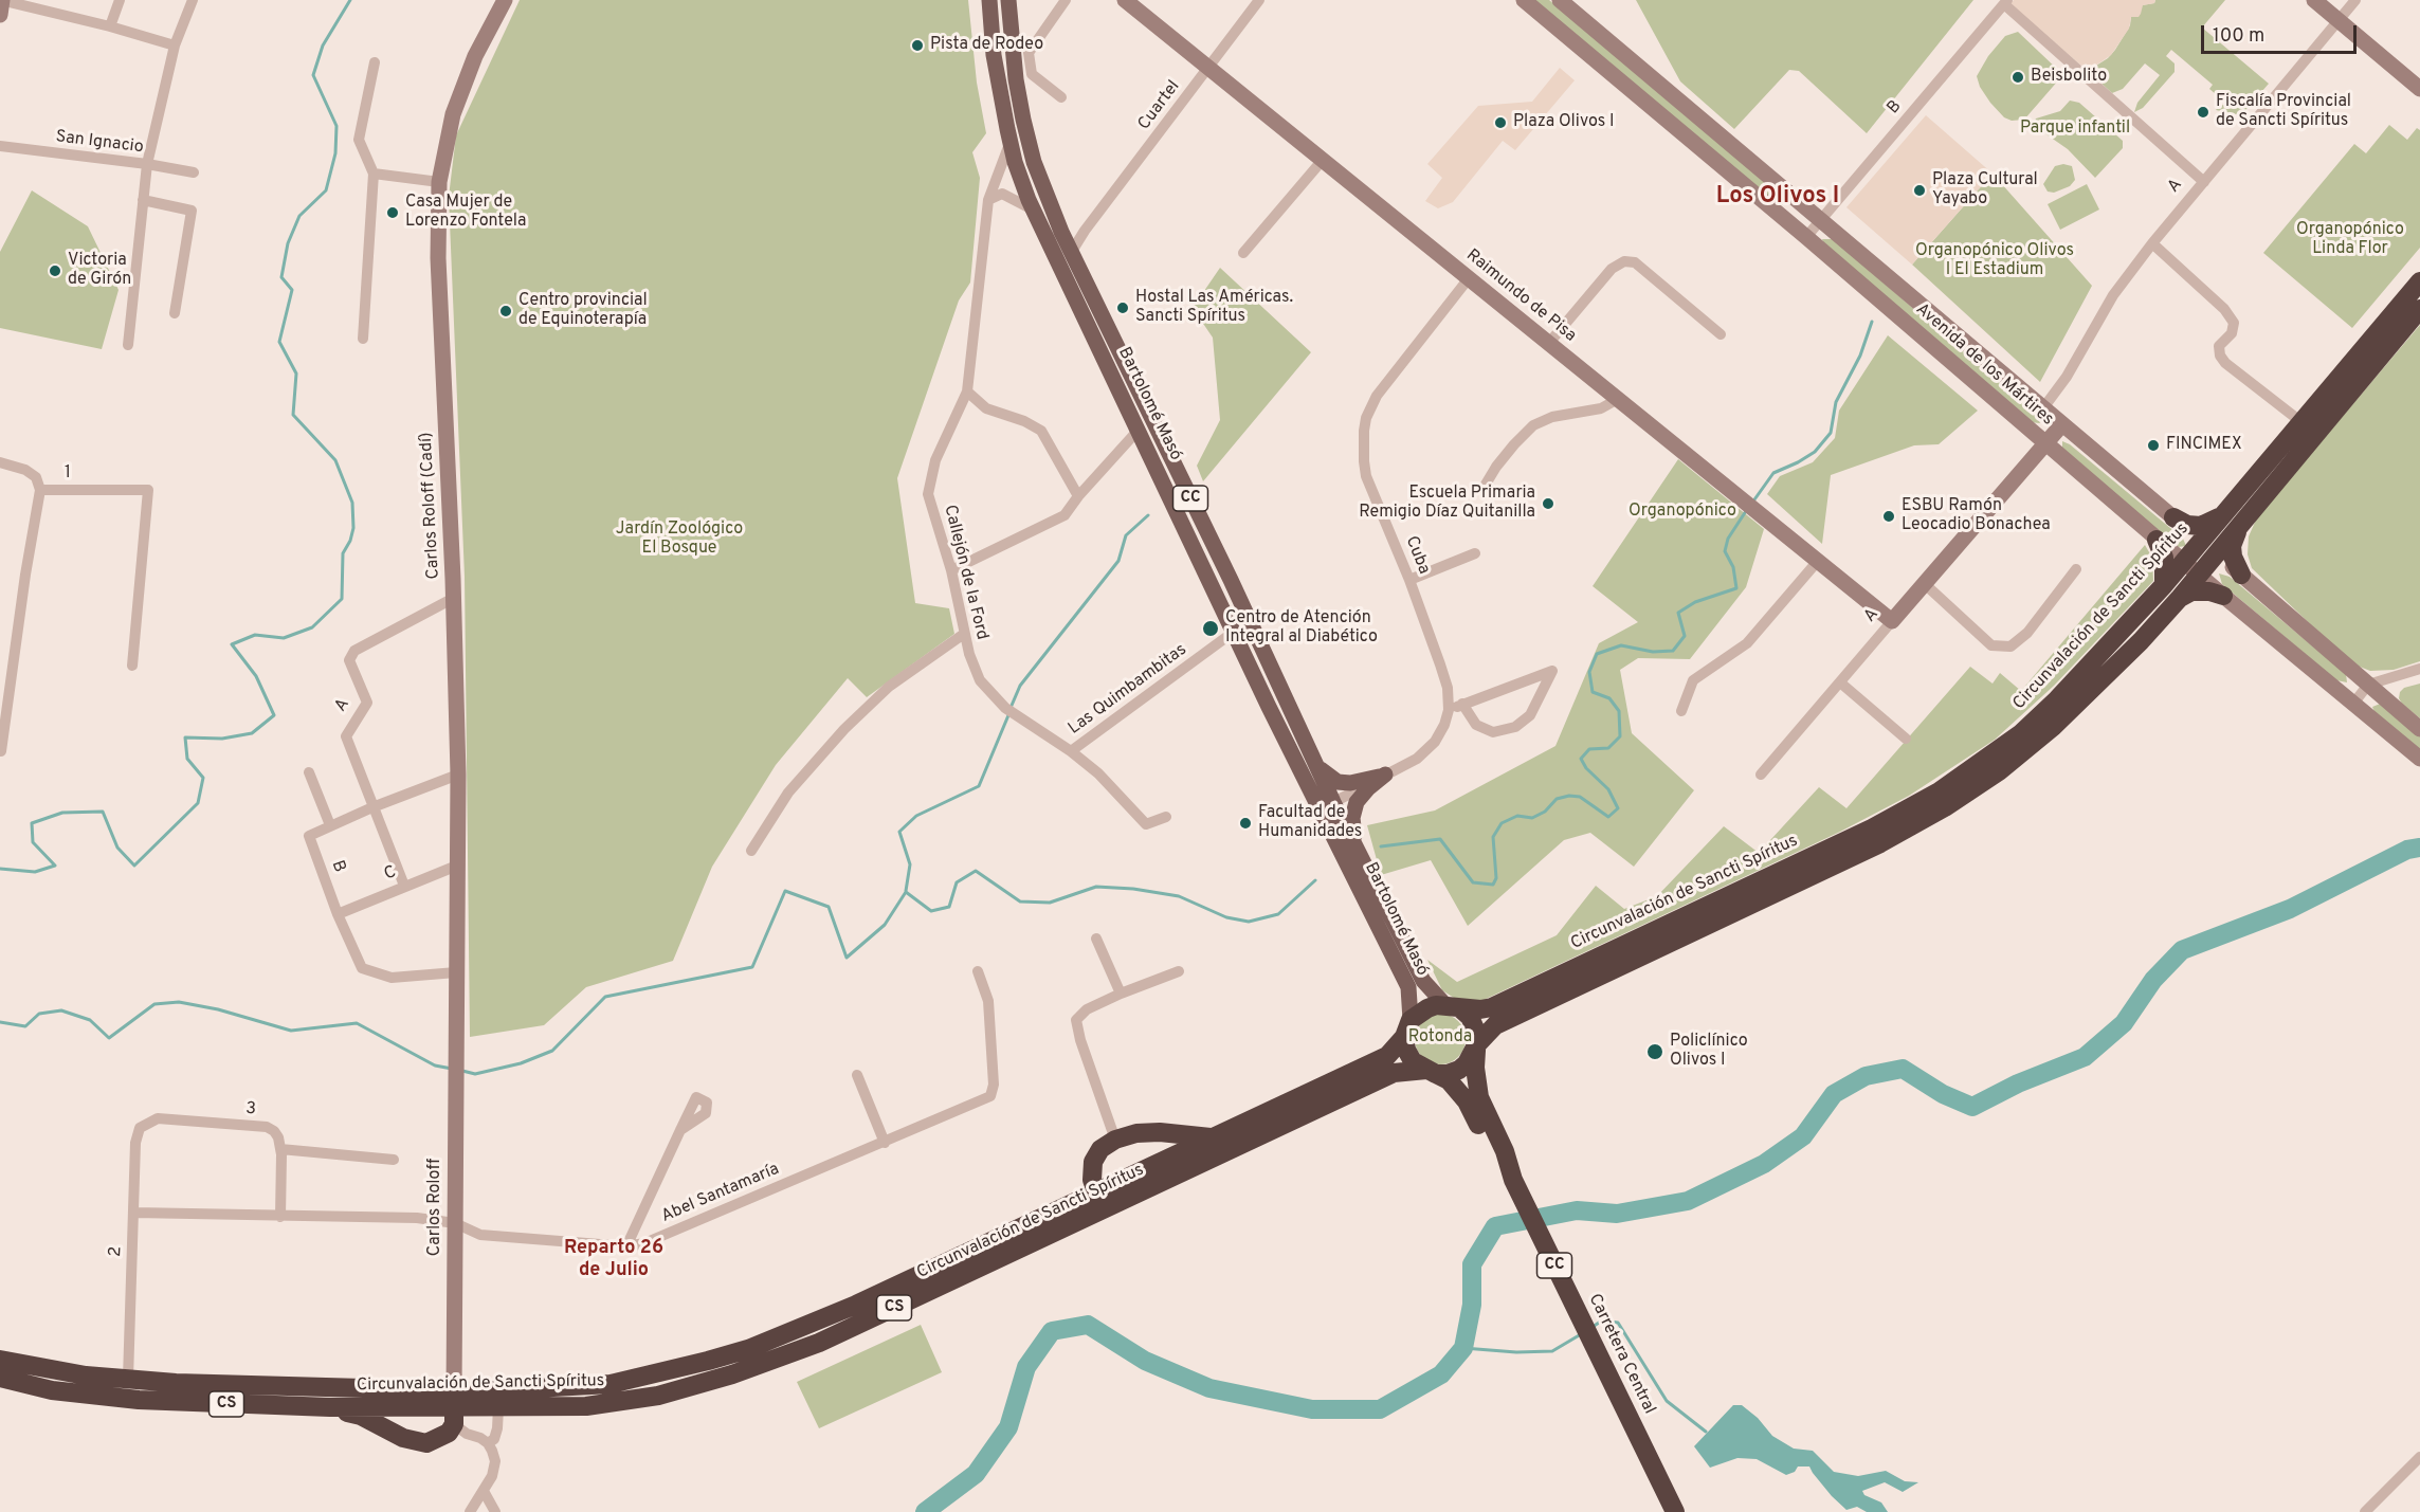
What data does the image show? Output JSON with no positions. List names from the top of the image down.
{
  "streets": {
    "highway": [
      "CC",
      "Circunvalación de Sancti Spíritus",
      "CS",
      "Carretera Central"
    ],
    "main road": ["Bartolomé Masó"],
    "street": [
      "Cuartel",
      "B",
      "San Ignacio",
      "A",
      "Raimundo de Pisa",
      "Avenida de los Mártires",
      "1",
      "Carlos Roloff (Cadí)",
      "Cuba",
      "Callejón de la Ford",
      "Las Quimbambitas",
      "C",
      "3",
      "Abel Santamaría",
      "Carlos Roloff",
      "2"
    ]
  },
  "crossings": [
    ["Cuartel", "Raimundo de Pisa"],
    ["Cuartel", "Bartolomé Masó"],
    ["B", "A"],
    ["B", "Avenida de los Mártires"],
    ["B", "Carlos Roloff (Cadí)"],
    ["B", "C"],
    ["A", "Raimundo de Pisa"],
    ["A", "Avenida de los Mártires"],
    ["A", "Carlos Roloff (Cadí)"],
    ["A", "C"],
    ["Raimundo de Pisa", "Cuba"],
    ["Avenida de los Mártires", "Circunvalación de Sancti Spíritus"],
    ["Bartolomé Masó", "CC"],
    ["Bartolomé Masó", "Callejón de la Ford"],
    ["Bartolomé Masó", "Circunvalación de Sancti Spíritus"],
    ["Bartolomé Masó", "Las Quimbambitas"],
    ["CC", "Circunvalación de Sancti Spíritus"],
    ["CC", "Carretera Central"],
    ["Carlos Roloff (Cadí)", "C"],
    ["Carlos Roloff (Cadí)", "Carlos Roloff"],
    ["Callejón de la Ford", "Las Quimbambitas"],
    ["Circunvalación de Sancti Spíritus", "Carlos Roloff"],
    ["Circunvalación de Sancti Spíritus", "2"],
    ["3", "2"],
    ["Abel Santamaría", "Carlos Roloff"],
    ["Abel Santamaría", "2"]
  ],
  "districts": ["Los Olivos I", "Reparto 26 de Julio"],
  "parks": [
    "Parque infantil",
    "Organopónico Linda Flor",
    "Organopónico Olivos I El Estadium",
    "Organopónico",
    "Jardín Zoológico El Bosque",
    "Rotonda"
  ],
  "places": [
    "Pista de Rodeo",
    "Beisbolito",
    "Fiscalía Provincial de Sancti Spíritus",
    "Plaza Olivos I",
    "Plaza Cultural Yayabo",
    "Casa Mujer de Lorenzo Fontela",
    "Victoria de Girón",
    "Hostal Las Américas. Sancti Spíritus",
    "Centro provincial de Equinoterapía",
    "FINCIMEX",
    "Escuela Primaria Remigio Díaz Quitanilla",
    "ESBU Ramón Leocadio Bonachea",
    "Centro de Atención Integral al Diabético",
    "Facultad de Humanidades",
    "Policlínico Olivos I"
  ],
  "scale_bar": "100 m"
}
